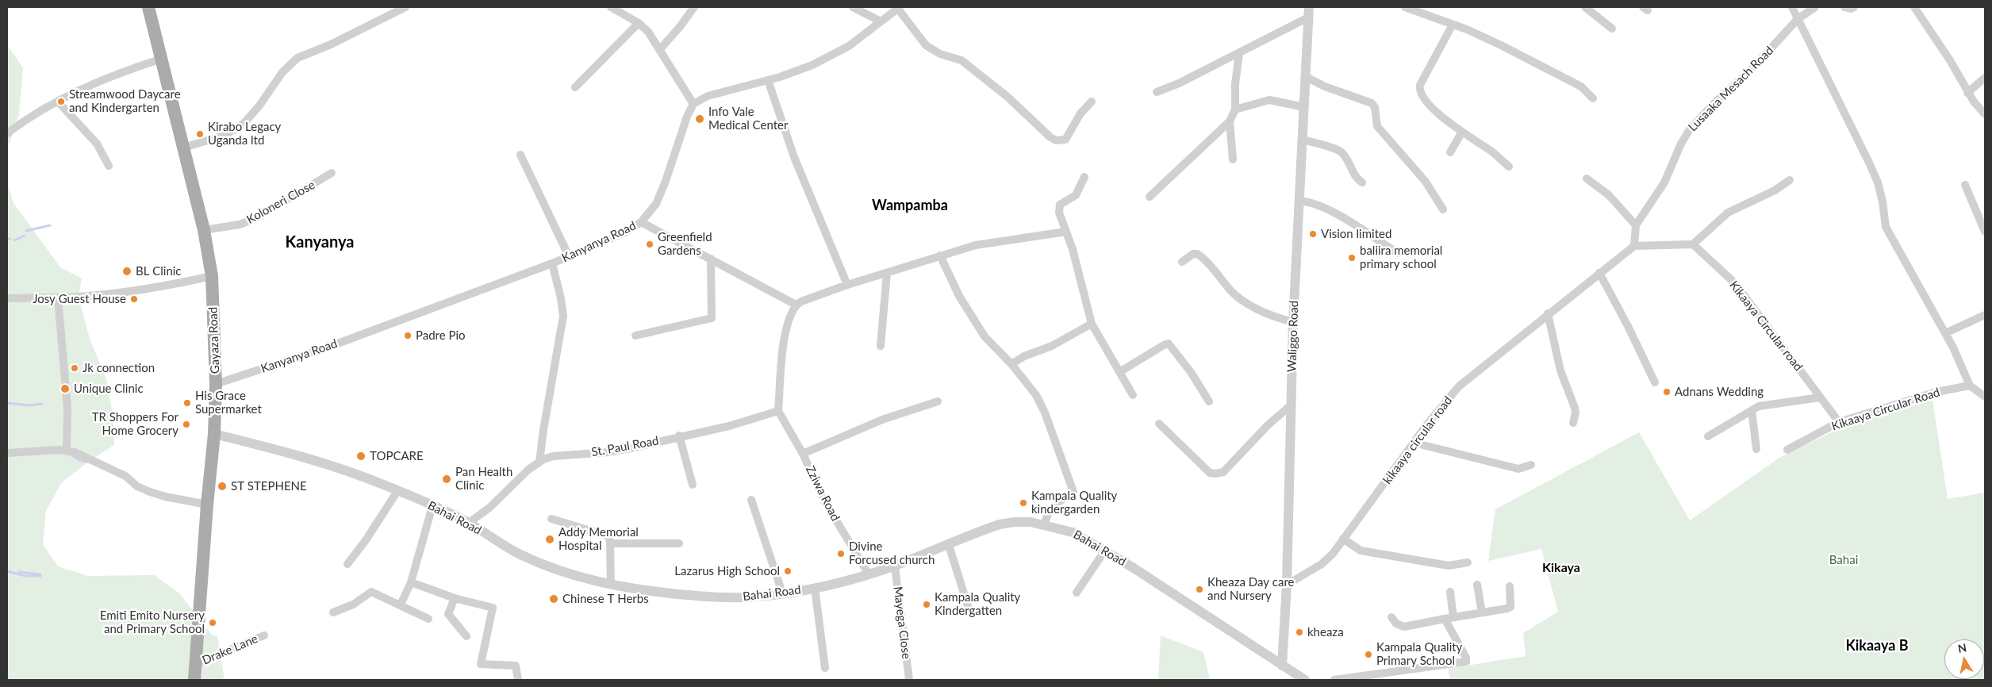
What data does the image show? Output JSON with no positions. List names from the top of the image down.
{
  "streets": {
    "main road": ["Gayaza Road"],
    "street": [
      "Lusaaka Mesach Road",
      "Koloneri Close",
      "Kanyanya Road",
      "Kikaaya Circular road",
      "Waliggo Road",
      "Kikaaya Circular Road",
      "kikaaya circular road",
      "St. Paul Road",
      "Zziwa Road",
      "Bahai Road",
      "Mayega Close",
      "Drake Lane"
    ]
  },
  "crossings": [
    ["Lusaaka Mesach Road", "kikaaya circular road"],
    ["Koloneri Close", "Gayaza Road"],
    ["Kanyanya Road", "Gayaza Road"],
    ["Kikaaya Circular road", "Kikaaya Circular Road"],
    ["Waliggo Road", "kikaaya circular road"],
    ["Waliggo Road", "Bahai Road"],
    ["Gayaza Road", "Bahai Road"],
    ["Gayaza Road", "Drake Lane"],
    ["St. Paul Road", "Zziwa Road"],
    ["St. Paul Road", "Bahai Road"],
    ["Zziwa Road", "Bahai Road"],
    ["Bahai Road", "Mayega Close"]
  ],
  "districts": [
    "Wampamba",
    "Kanyanya",
    "Kikaya",
    "Kikaaya B"
  ],
  "parks": ["Bahai"],
  "places": [
    "Streamwood Daycare and Kindergarten",
    "Info Vale Medical Center",
    "Kirabo Legacy Uganda ltd",
    "Vision limited",
    "Greenfield Gardens",
    "baliira memorial primary school",
    "BL Clinic",
    "Josy Guest House",
    "Padre Pio",
    "Jk connection",
    "Unique Clinic",
    "Adnans Wedding",
    "His Grace Supermarket",
    "TR Shoppers For Home Grocery",
    "TOPCARE",
    "Pan Health Clinic",
    "ST STEPHENE",
    "Kampala Quality kindergarden",
    "Addy Memorial Hospital",
    "Divine Forcused church",
    "Lazarus High School",
    "Kheaza Day care and Nursery",
    "Chinese T Herbs",
    "Kampala Quality Kindergatten",
    "Emiti Emito Nursery and Primary School",
    "kheaza",
    "Kampala Quality Primary School"
  ],
  "north": "top"
}
